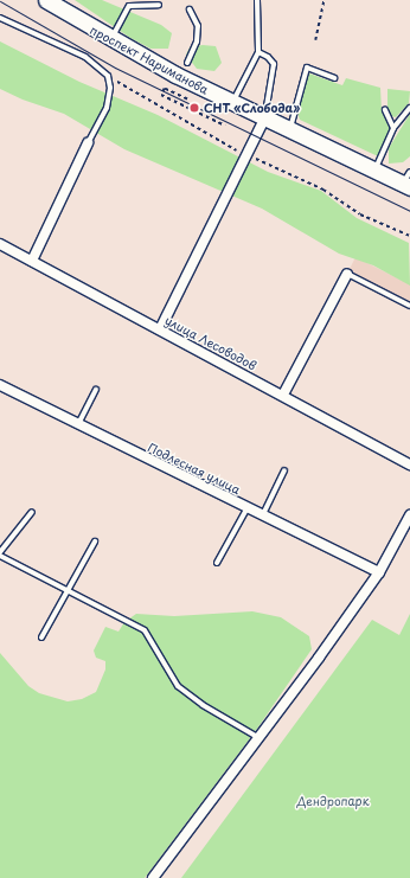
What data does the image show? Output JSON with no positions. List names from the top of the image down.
{
  "streets": {
    "main road": ["проспект Нариманова"],
    "street": ["улица Лесоводов", "Подлесная улица"]
  },
  "parks": ["Дендропарк"],
  "places": ["СНТ «Слобода»"]
}
